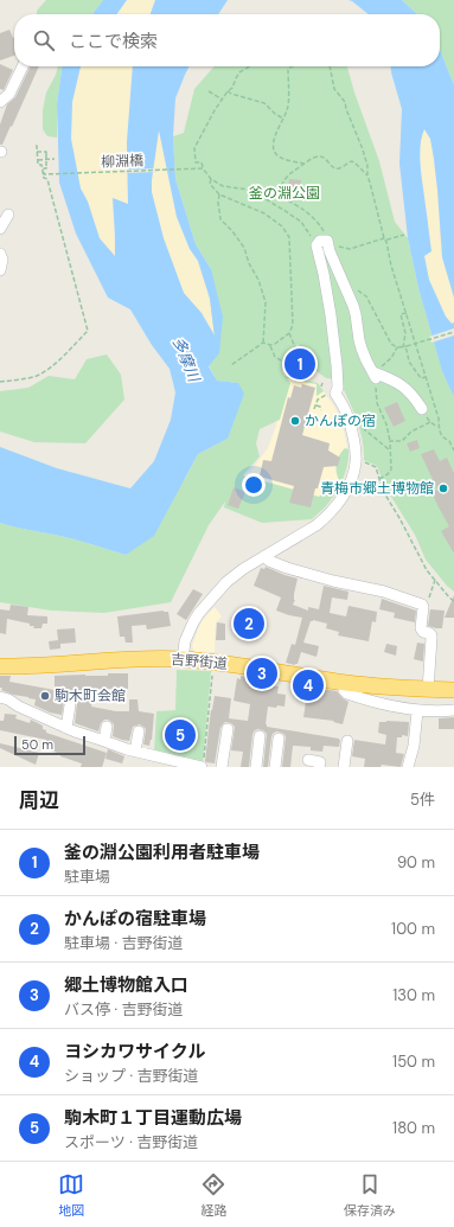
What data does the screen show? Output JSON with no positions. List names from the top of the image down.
{
  "streets": {
    "highway": ["吉野街道"],
    "path": ["柳淵橋"]
  },
  "water": ["多摩川"],
  "parks": ["釜の淵公園"],
  "places": ["かんぽの宿", "青梅市郷土博物館", "駒木町会館"],
  "scale_bar": "50 m",
  "page": {
    "search": "ここで検索",
    "pins": [
      "1",
      "2",
      "3",
      "4",
      "5"
    ],
    "scale": "50 m",
    "heading": ["周辺", "5件"],
    "list": [
      {
        "mark": "1",
        "name": "釜の淵公園利用者駐車場",
        "note": "駐車場",
        "value": "90 m"
      },
      {
        "mark": "2",
        "name": "かんぽの宿駐車場",
        "note": "駐車場 · 吉野街道",
        "value": "100 m"
      },
      {
        "mark": "3",
        "name": "郷土博物館入口",
        "note": "バス停 · 吉野街道",
        "value": "130 m"
      },
      {
        "mark": "4",
        "name": "ヨシカワサイクル",
        "note": "ショップ · 吉野街道",
        "value": "150 m"
      },
      {
        "mark": "5",
        "name": "駒木町１丁目運動広場",
        "note": "スポーツ · 吉野街道",
        "value": "180 m"
      }
    ],
    "nav": ["地図", "経路", "保存済み"]
  }
}
